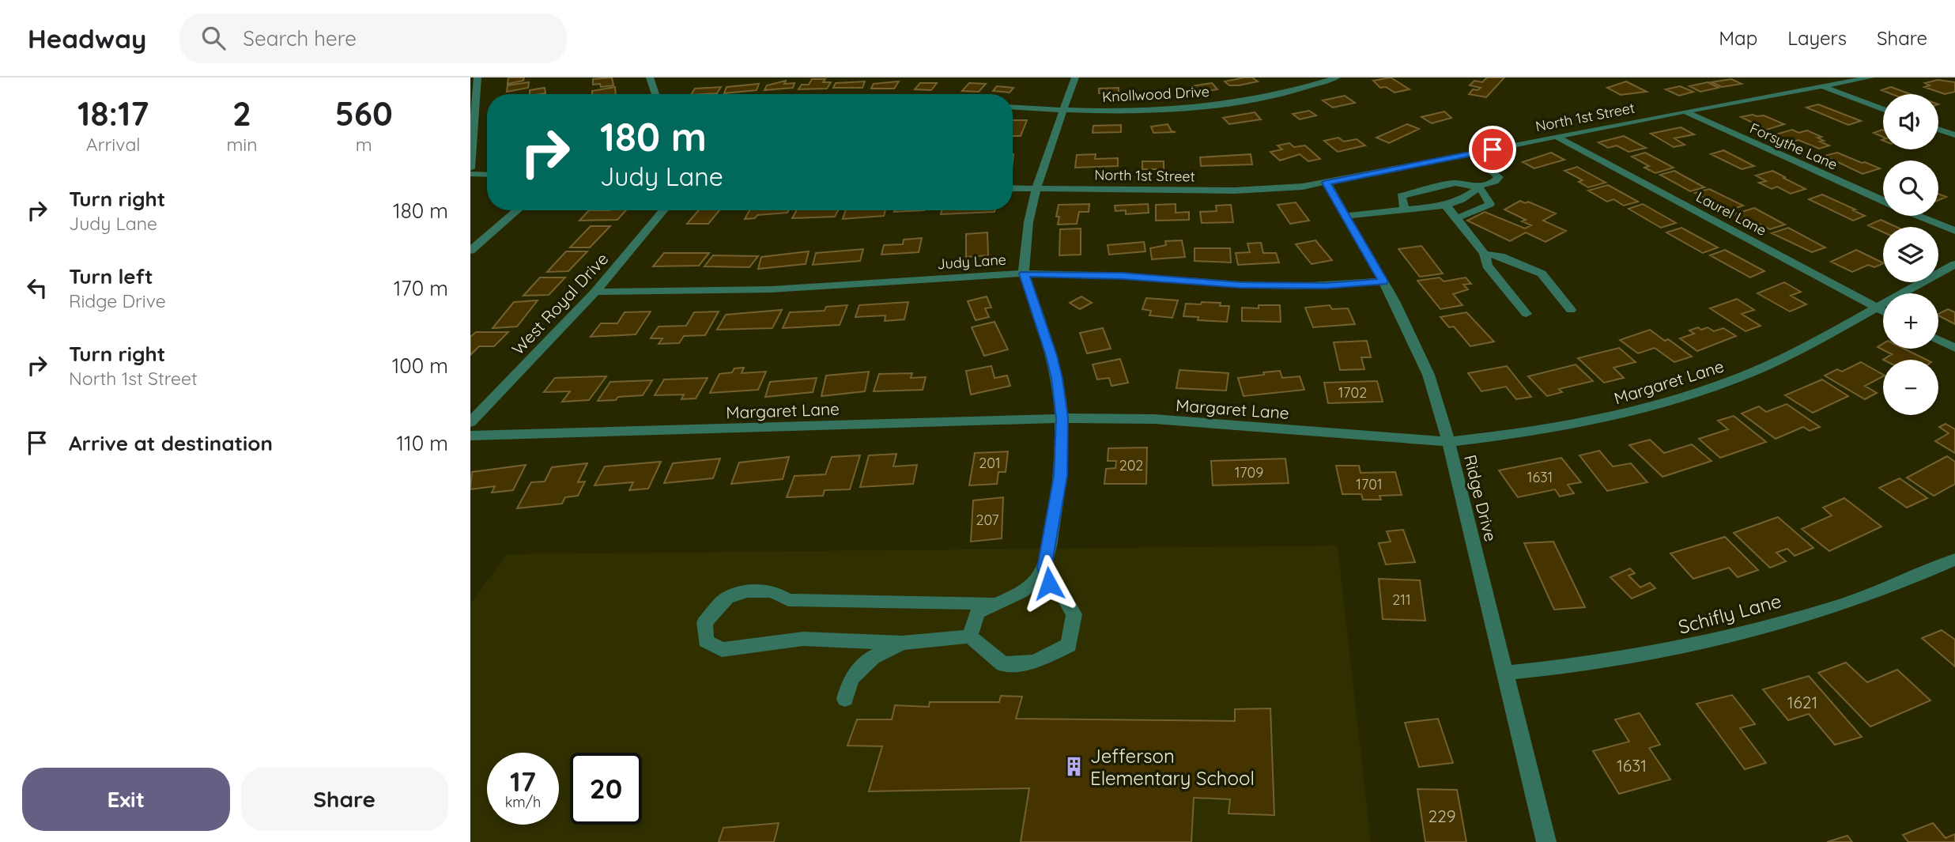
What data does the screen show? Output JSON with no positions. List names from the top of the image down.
{
  "streets": {
    "street": [
      "Knollwood Drive",
      "North 1st Street",
      "Forsythe Lane",
      "Laurel Lane",
      "Judy Lane",
      "West Royal Drive",
      "Margaret Lane",
      "Ridge Drive",
      "Schifly Lane"
    ]
  },
  "crossings": [
    ["North 1st Street", "Forsythe Lane"],
    ["North 1st Street", "Laurel Lane"],
    ["North 1st Street", "Ridge Drive"],
    ["Laurel Lane", "Margaret Lane"],
    ["Judy Lane", "West Royal Drive"],
    ["Judy Lane", "Ridge Drive"],
    ["Margaret Lane", "Ridge Drive"],
    ["Ridge Drive", "Schifly Lane"]
  ],
  "places": {
    "building": ["Jefferson Elementary School"]
  },
  "house_numbers": [
    "1702",
    "201",
    "202",
    "1709",
    "1631",
    "1701",
    "207",
    "211",
    "1621",
    "1631",
    "229"
  ],
  "page": {
    "header": "Headway",
    "search": "Search here",
    "nav": ["Map", "Layers", "Share"],
    "eta": [
      "18:17",
      "Arrival",
      "2",
      "min",
      "560",
      "m"
    ],
    "map_buttons": ["+", "−"],
    "turn": ["180 m", "Judy Lane"],
    "list": [
      {
        "name": "Turn right",
        "note": "Judy Lane",
        "value": "180 m"
      },
      {
        "name": "Turn left",
        "note": "Ridge Drive",
        "value": "170 m"
      },
      {
        "name": "Turn right",
        "note": "North 1st Street",
        "value": "100 m"
      },
      {
        "name": "Arrive at destination",
        "value": "110 m"
      }
    ],
    "speed": "17 km/h",
    "limit": "20",
    "buttons": ["Exit", "Share"]
  }
}
